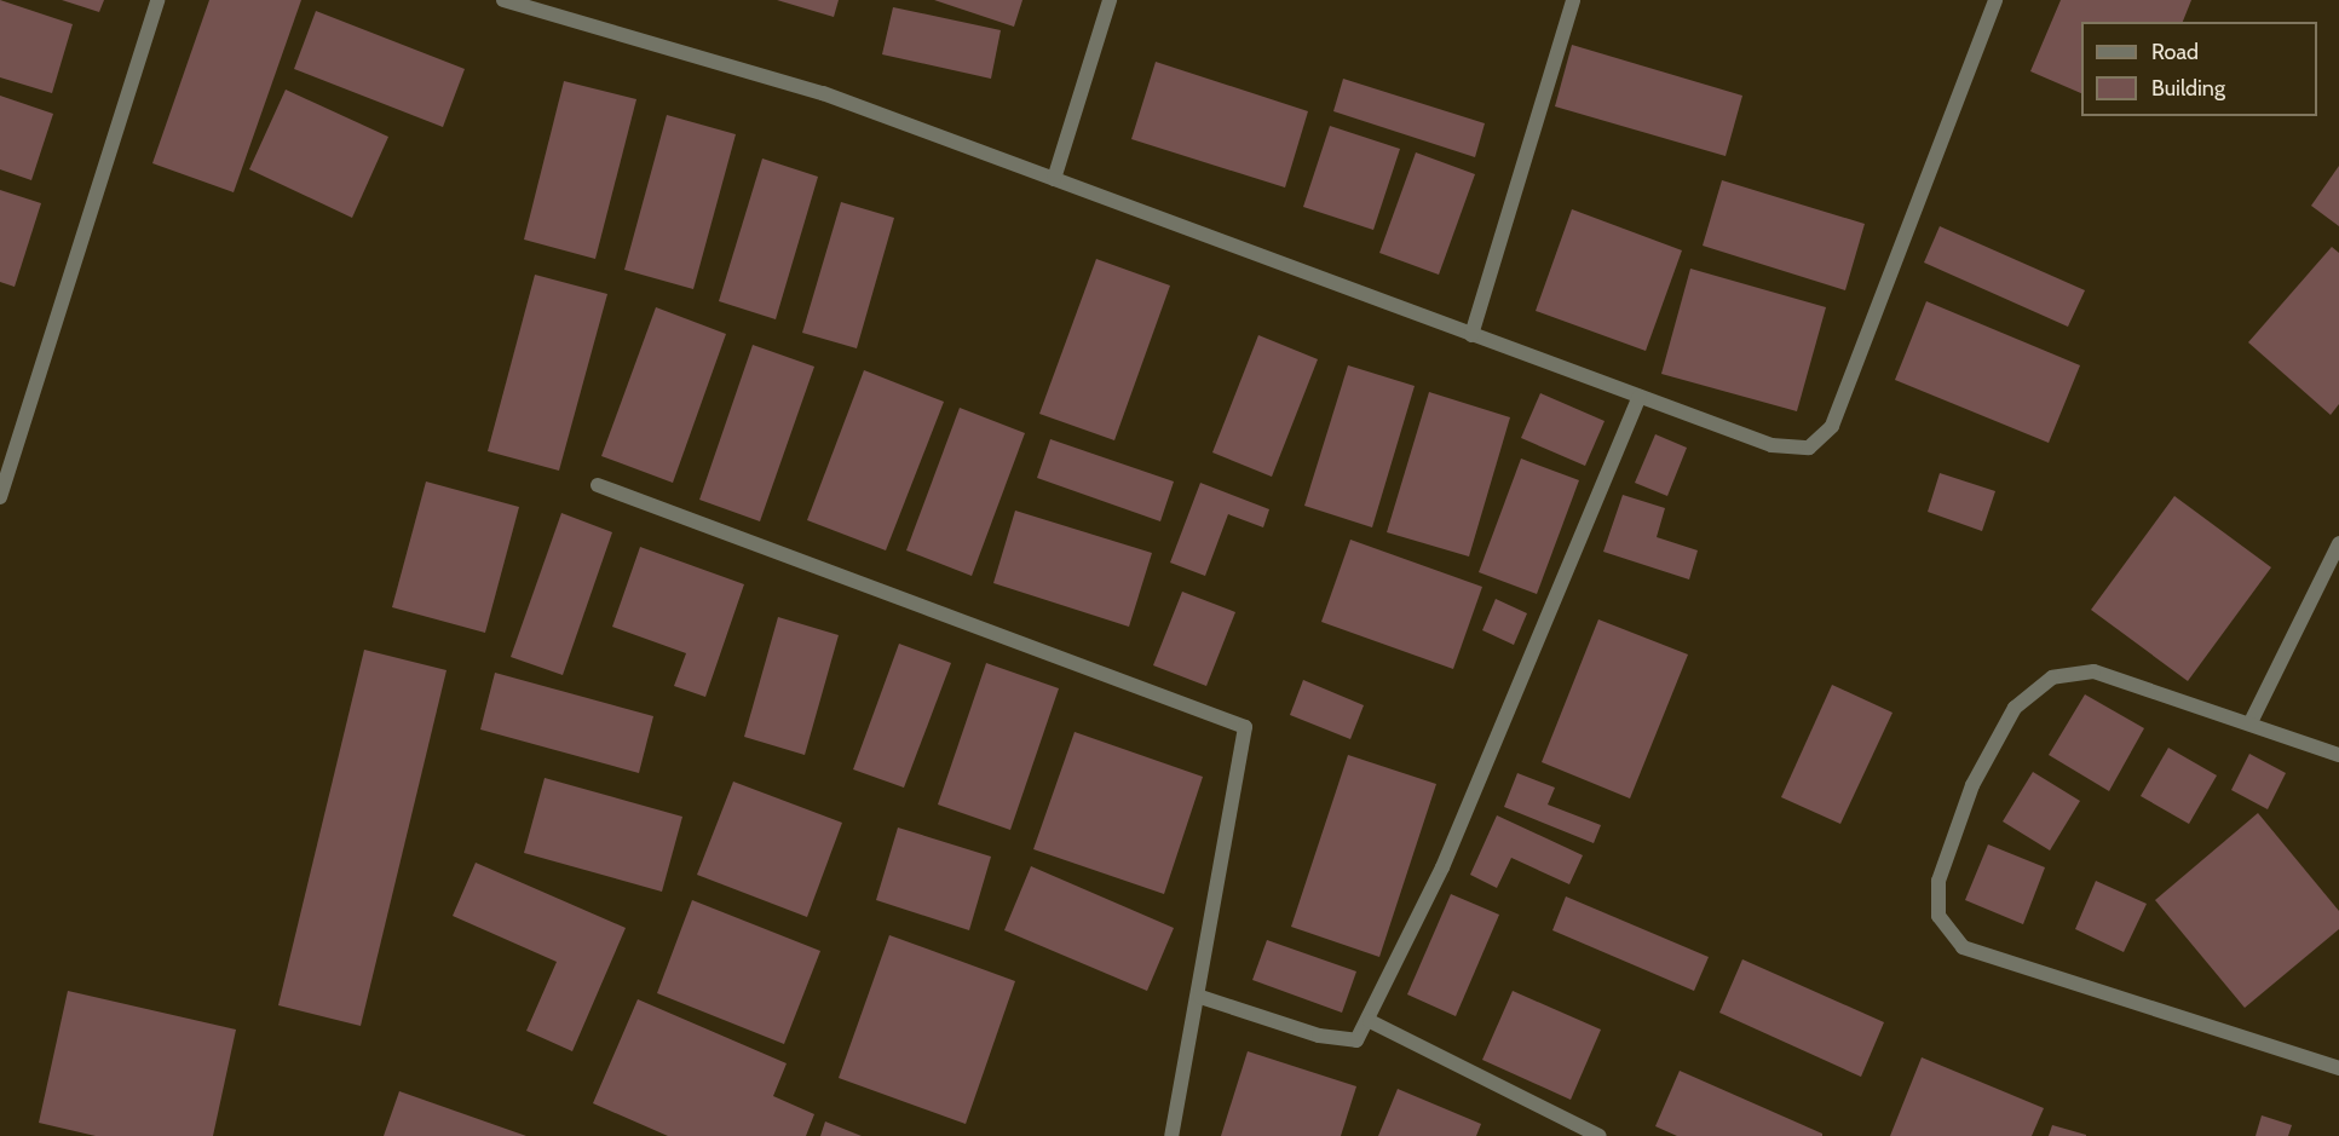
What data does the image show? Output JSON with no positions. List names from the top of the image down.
{
  "legend": ["Road", "Building"]
}
